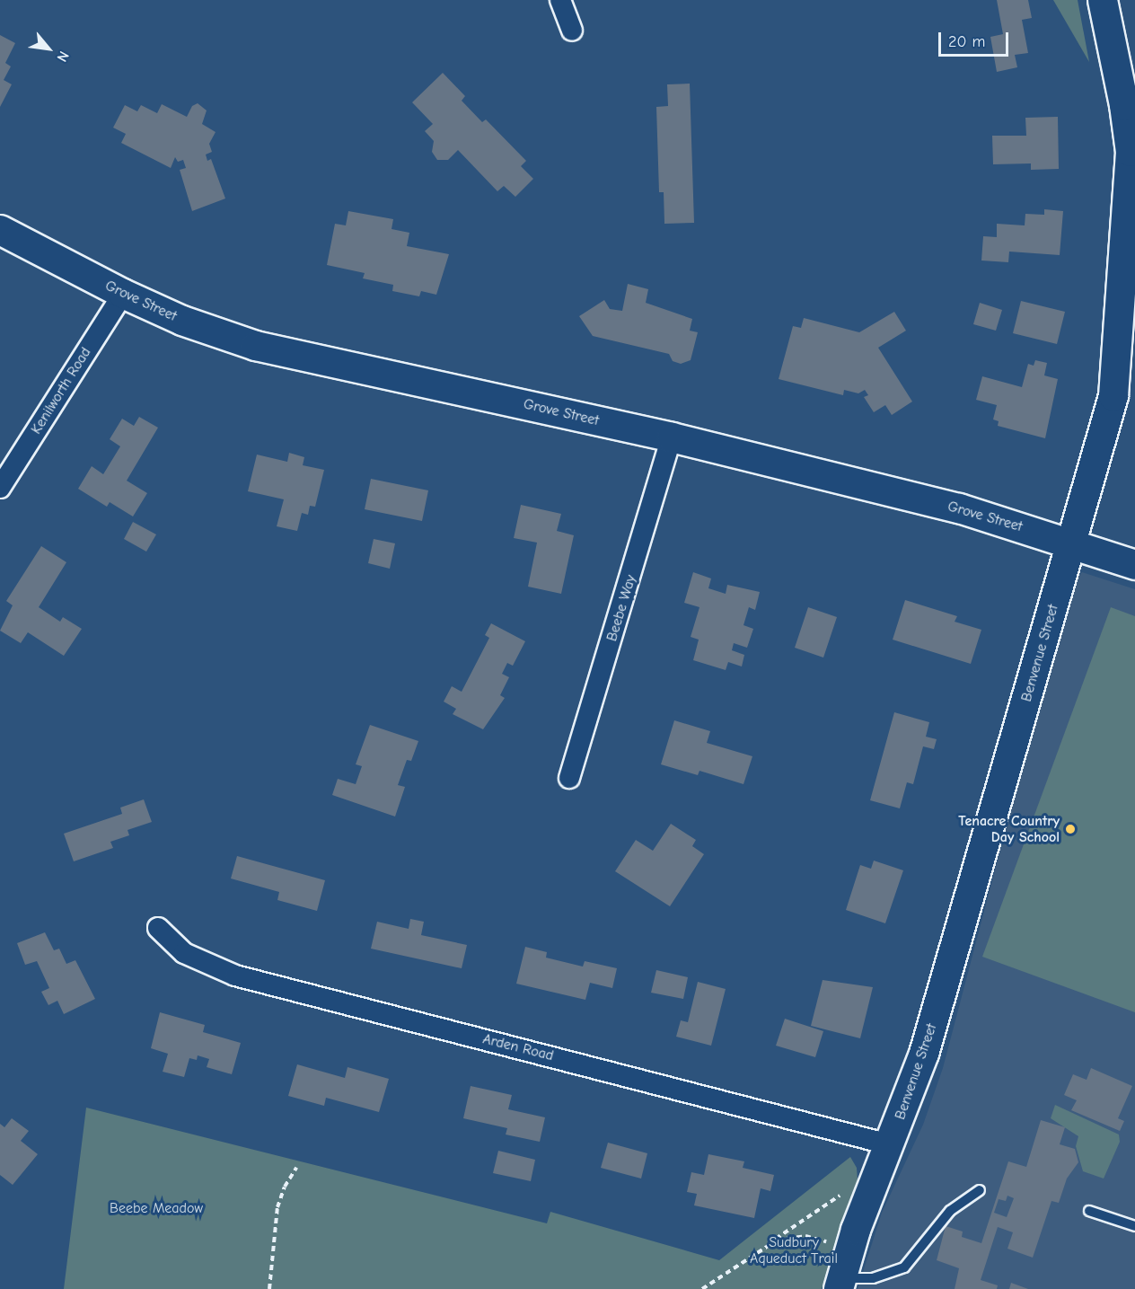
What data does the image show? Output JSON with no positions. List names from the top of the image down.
{
  "streets": {
    "street": [
      "Grove Street",
      "Kenilworth Road",
      "Beebe Way",
      "Benvenue Street",
      "Arden Road"
    ]
  },
  "crossings": [
    ["Grove Street", "Kenilworth Road"],
    ["Grove Street", "Beebe Way"],
    ["Grove Street", "Benvenue Street"],
    ["Benvenue Street", "Arden Road"]
  ],
  "parks": ["Beebe Meadow", "Sudbury Aqueduct Trail"],
  "places": ["Tenacre Country Day School"],
  "scale_bar": "20 m",
  "north": "bottom right"
}
